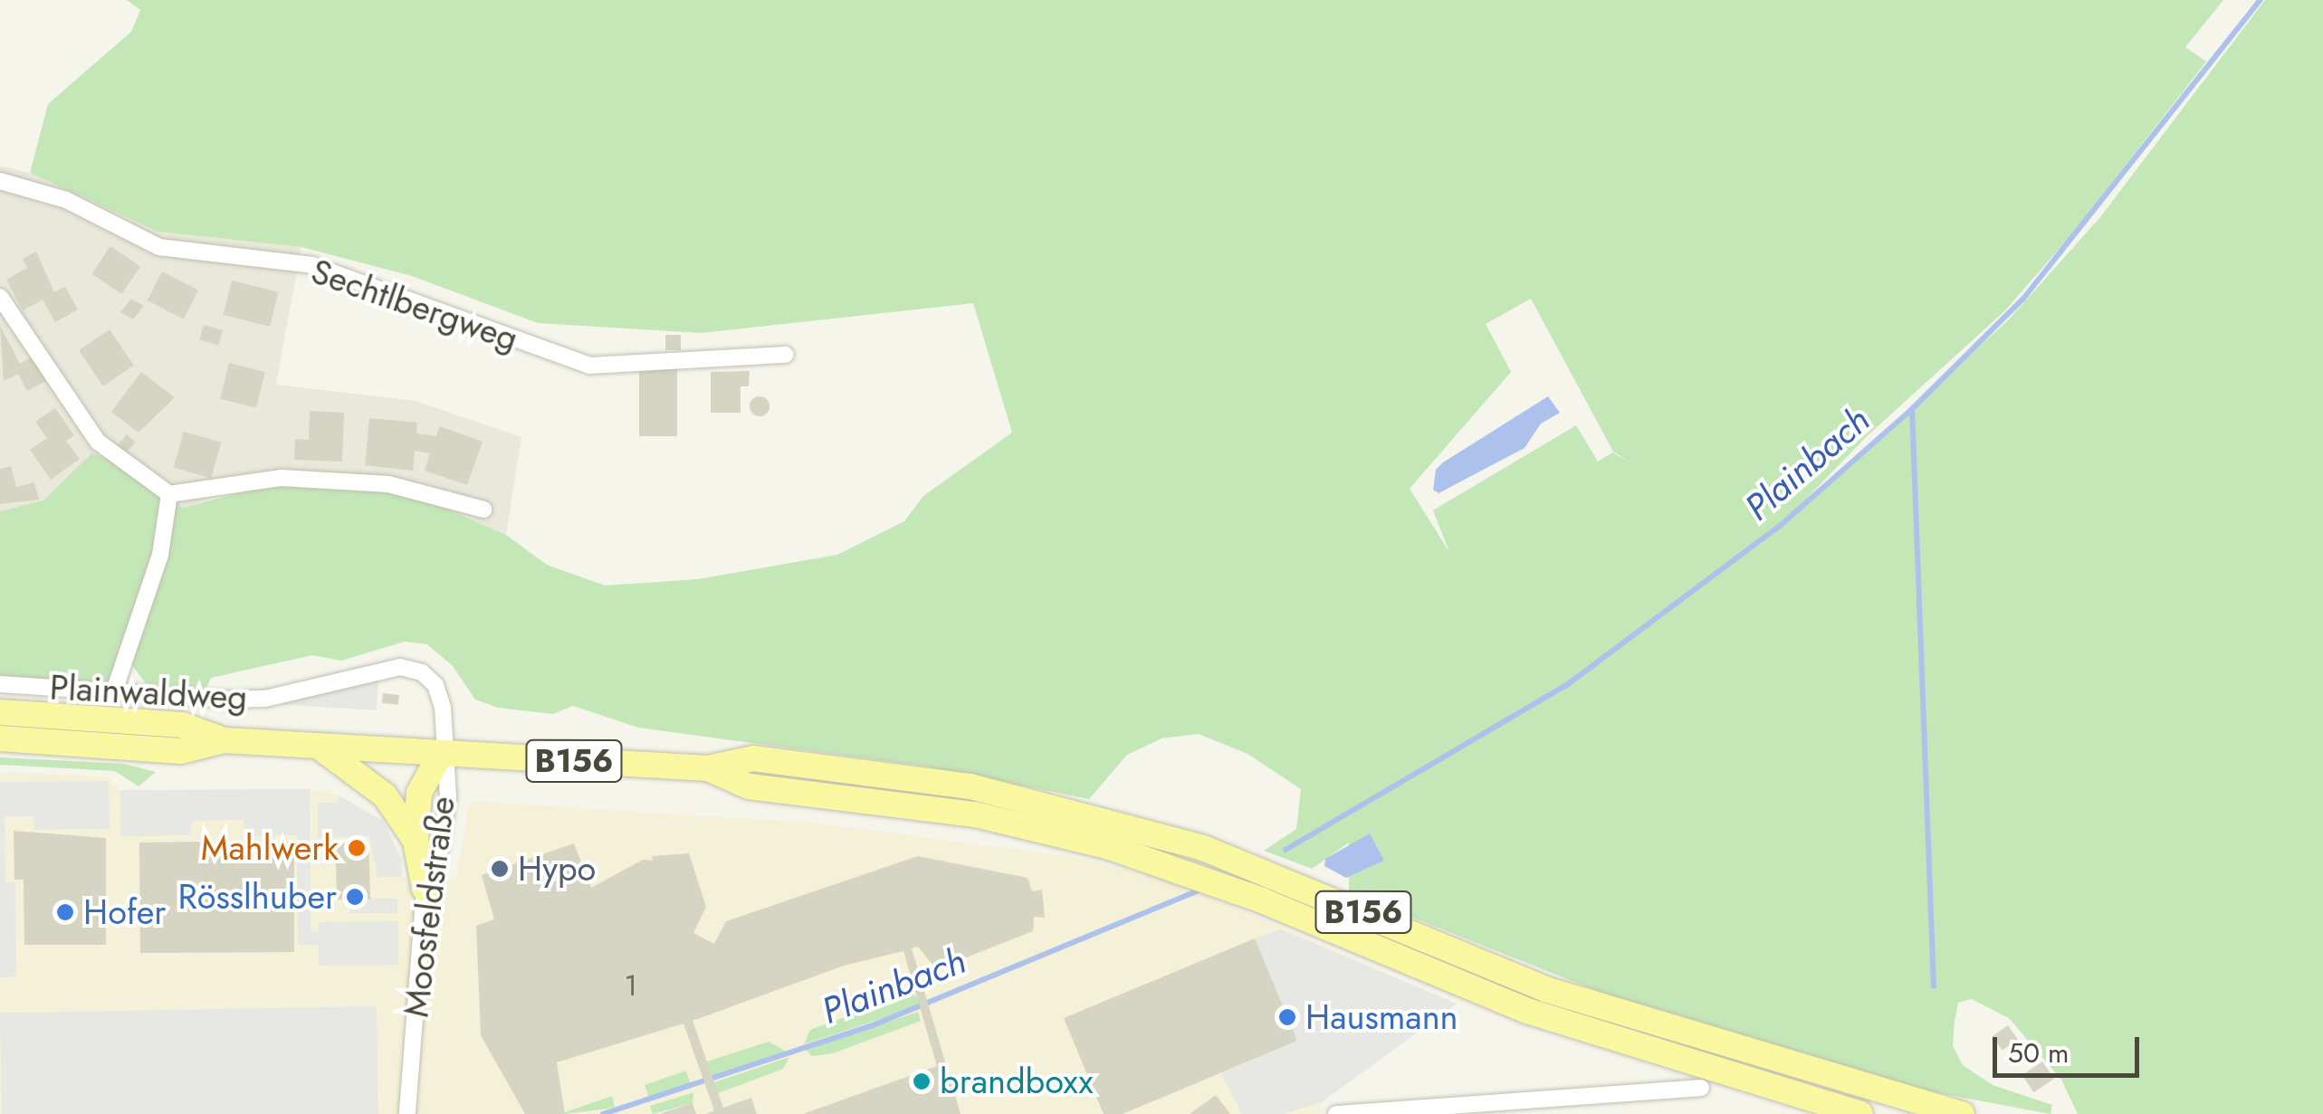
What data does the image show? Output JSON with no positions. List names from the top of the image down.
{
  "streets": {
    "main road": ["B156"],
    "street": ["Sechtlbergweg", "Plainwaldweg", "Moosfeldstraße"]
  },
  "crossings": [
    ["Plainwaldweg", "B156"],
    ["Plainwaldweg", "Moosfeldstraße"],
    ["B156", "Moosfeldstraße"]
  ],
  "water": ["Plainbach"],
  "places": [
    "Mahlwerk",
    "Hypo",
    "Rösslhuber",
    "Hofer",
    "Hausmann",
    "brandboxx"
  ],
  "house_numbers": ["1"],
  "scale_bar": "50 m"
}
